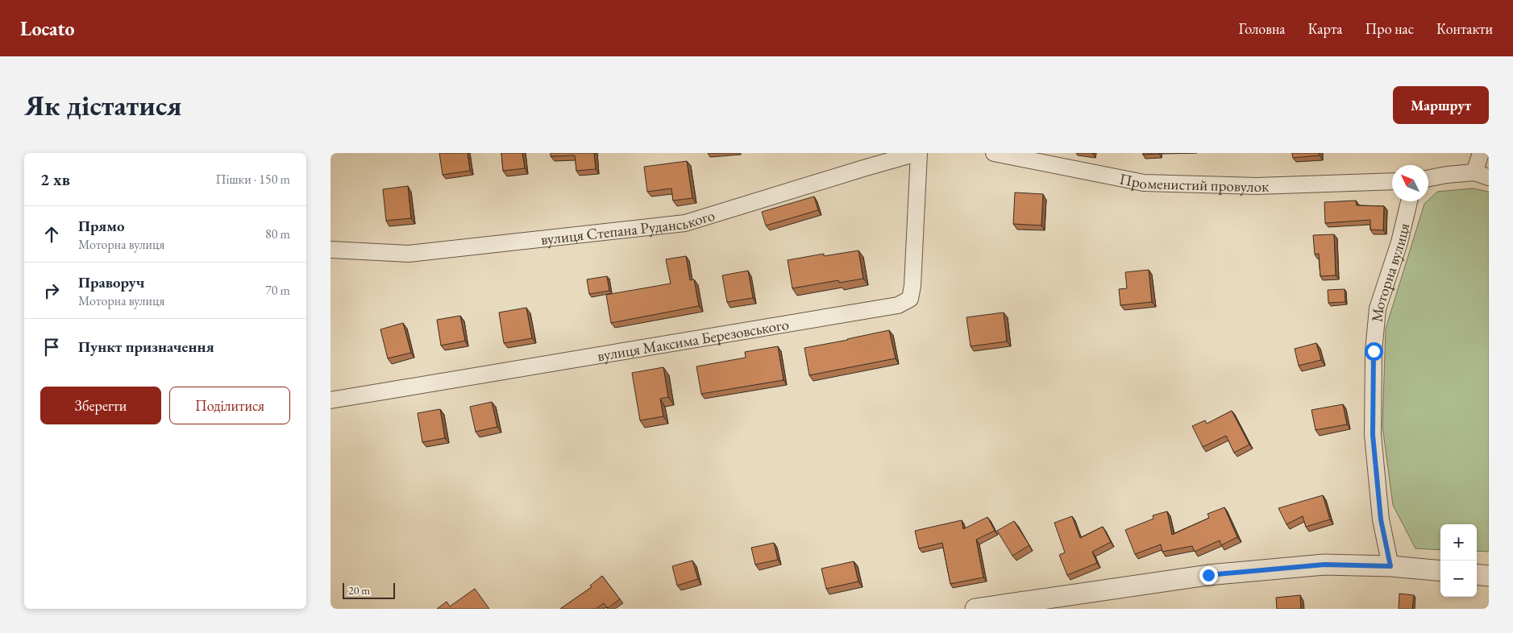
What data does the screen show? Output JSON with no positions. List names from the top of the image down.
{
  "streets": {
    "street": [
      "Променистий провулок",
      "вулиця Степана Руданського",
      "Моторна вулиця",
      "вулиця Максима Березовського"
    ]
  },
  "crossings": [
    ["вулиця Степана Руданського", "вулиця Максима Березовського"]
  ],
  "scale_bar": "20 m",
  "north": "top left",
  "page": {
    "header": "Locato",
    "nav": [
      "Головна",
      "Карта",
      "Про нас",
      "Контакти"
    ],
    "buttons": [
      "Маршрут",
      ["Зберегти", "Поділитися"]
    ],
    "title": "Як дістатися",
    "heading": ["2 хв", "Пішки · 150 m"],
    "list": [
      ["Прямо", "Моторна вулиця", "80 m"],
      ["Праворуч", "Моторна вулиця", "70 m"],
      "Пункт призначення"
    ],
    "map_buttons": ["+", "−"],
    "scale": "20 m"
  }
}
